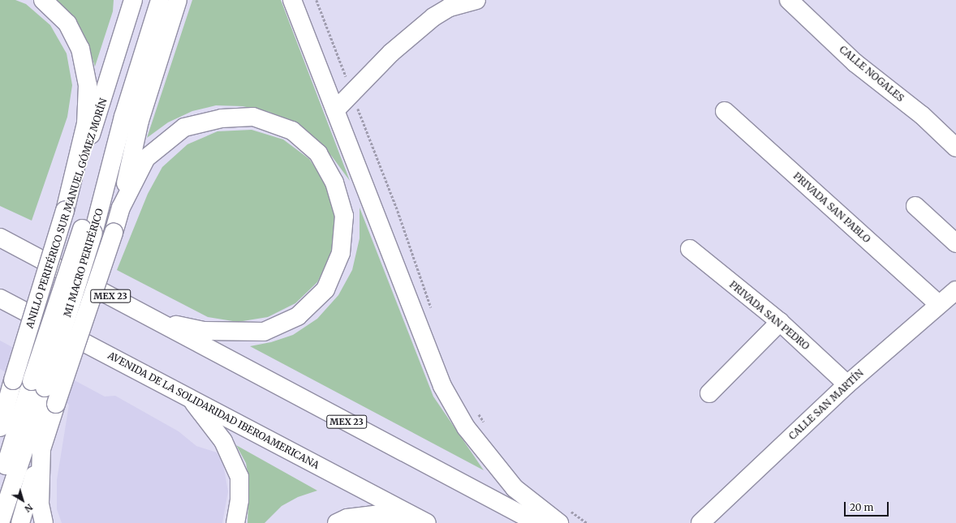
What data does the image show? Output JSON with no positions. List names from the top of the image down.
{
  "streets": {
    "main road": [
      "CALLE NOGALES",
      "PRIVADA SAN PABLO",
      "ANILLO PERIFÉRICO SUR MANUEL GÓMEZ MORÍN",
      "MI MACRO PERIFÉRICO",
      "MEX 23",
      "PRIVADA SAN PEDRO",
      "CALLE SAN MARTÍN",
      "AVENIDA DE LA SOLIDARIDAD IBEROAMERICANA"
    ]
  },
  "crossings": [
    ["PRIVADA SAN PABLO", "CALLE SAN MARTÍN"],
    ["PRIVADA SAN PEDRO", "CALLE SAN MARTÍN"]
  ],
  "scale_bar": "20 m",
  "north": "bottom right"
}
